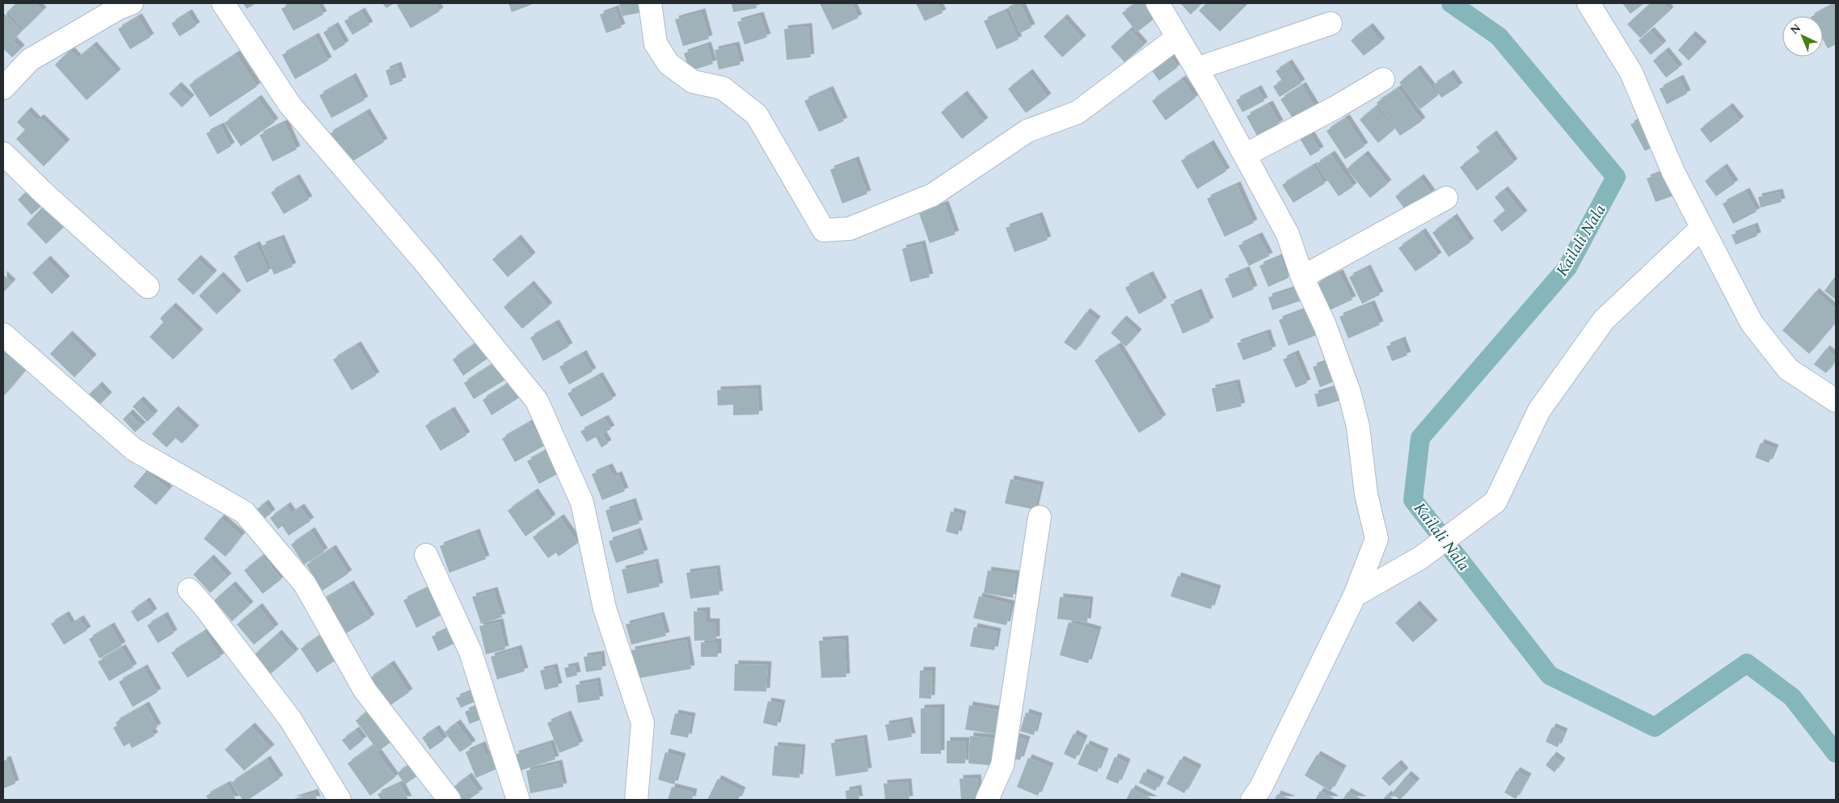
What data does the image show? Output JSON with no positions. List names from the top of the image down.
{
  "water": ["Kailali Nala"],
  "north": "top left"
}
